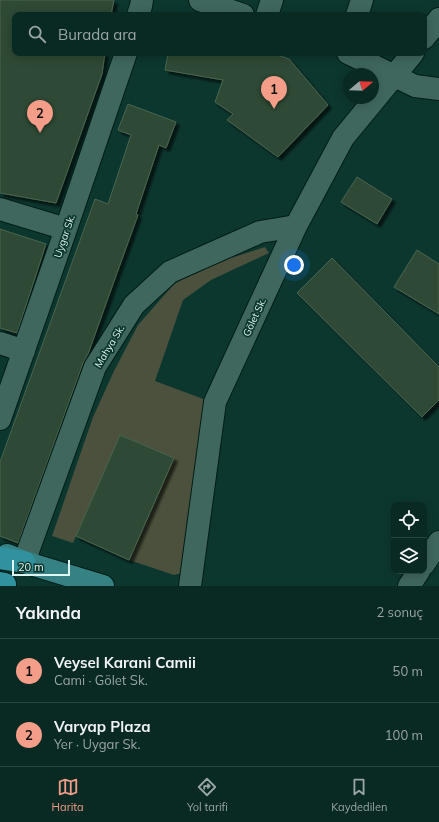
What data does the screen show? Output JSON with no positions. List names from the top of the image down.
{
  "streets": {
    "street": ["Uygar Sk.", "Gölet Sk.", "Mahya Sk."]
  },
  "crossings": [
    ["Gölet Sk.", "Mahya Sk."]
  ],
  "scale_bar": "20 m",
  "north": "right",
  "page": {
    "search": "Burada ara",
    "pins": ["1", "2"],
    "scale": "20 m",
    "heading": ["Yakında", "2 sonuç"],
    "list": [
      {
        "mark": "1",
        "name": "Veysel Karani Camii",
        "note": "Cami · Gölet Sk.",
        "value": "50 m"
      },
      {
        "mark": "2",
        "name": "Varyap Plaza",
        "note": "Yer · Uygar Sk.",
        "value": "100 m"
      }
    ],
    "nav": ["Harita", "Yol tarifi", "Kaydedilen"]
  }
}
